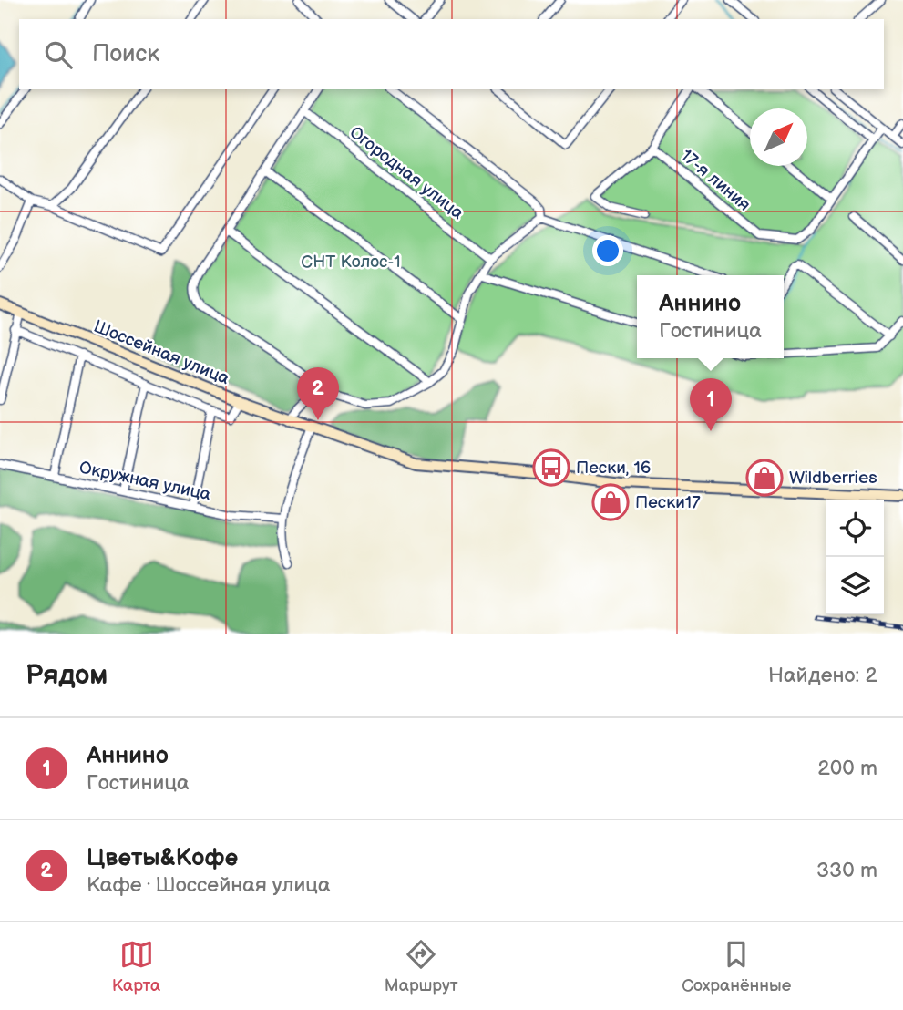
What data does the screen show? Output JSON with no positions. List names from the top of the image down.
{
  "streets": {
    "main road": ["Шоссейная улица"],
    "street": ["Огородная улица", "17-я линия", "Окружная улица"]
  },
  "parks": ["СНТ Колос-1"],
  "places": {
    "bus stop": ["Пески, 16"],
    "shop": ["Wildberries", "Пески17"]
  },
  "north": "top right",
  "page": {
    "search": "Поиск",
    "popup": ["Аннино", "Гостиница"],
    "pins": ["2", "1"],
    "heading": ["Рядом", "Найдено: 2"],
    "list": [
      {
        "mark": "1",
        "name": "Аннино",
        "note": "Гостиница",
        "value": "200 m"
      },
      {
        "mark": "2",
        "name": "Цветы&Кофе",
        "note": "Кафе · Шоссейная улица",
        "value": "330 m"
      }
    ],
    "nav": ["Карта", "Маршрут", "Сохранённые"]
  }
}
